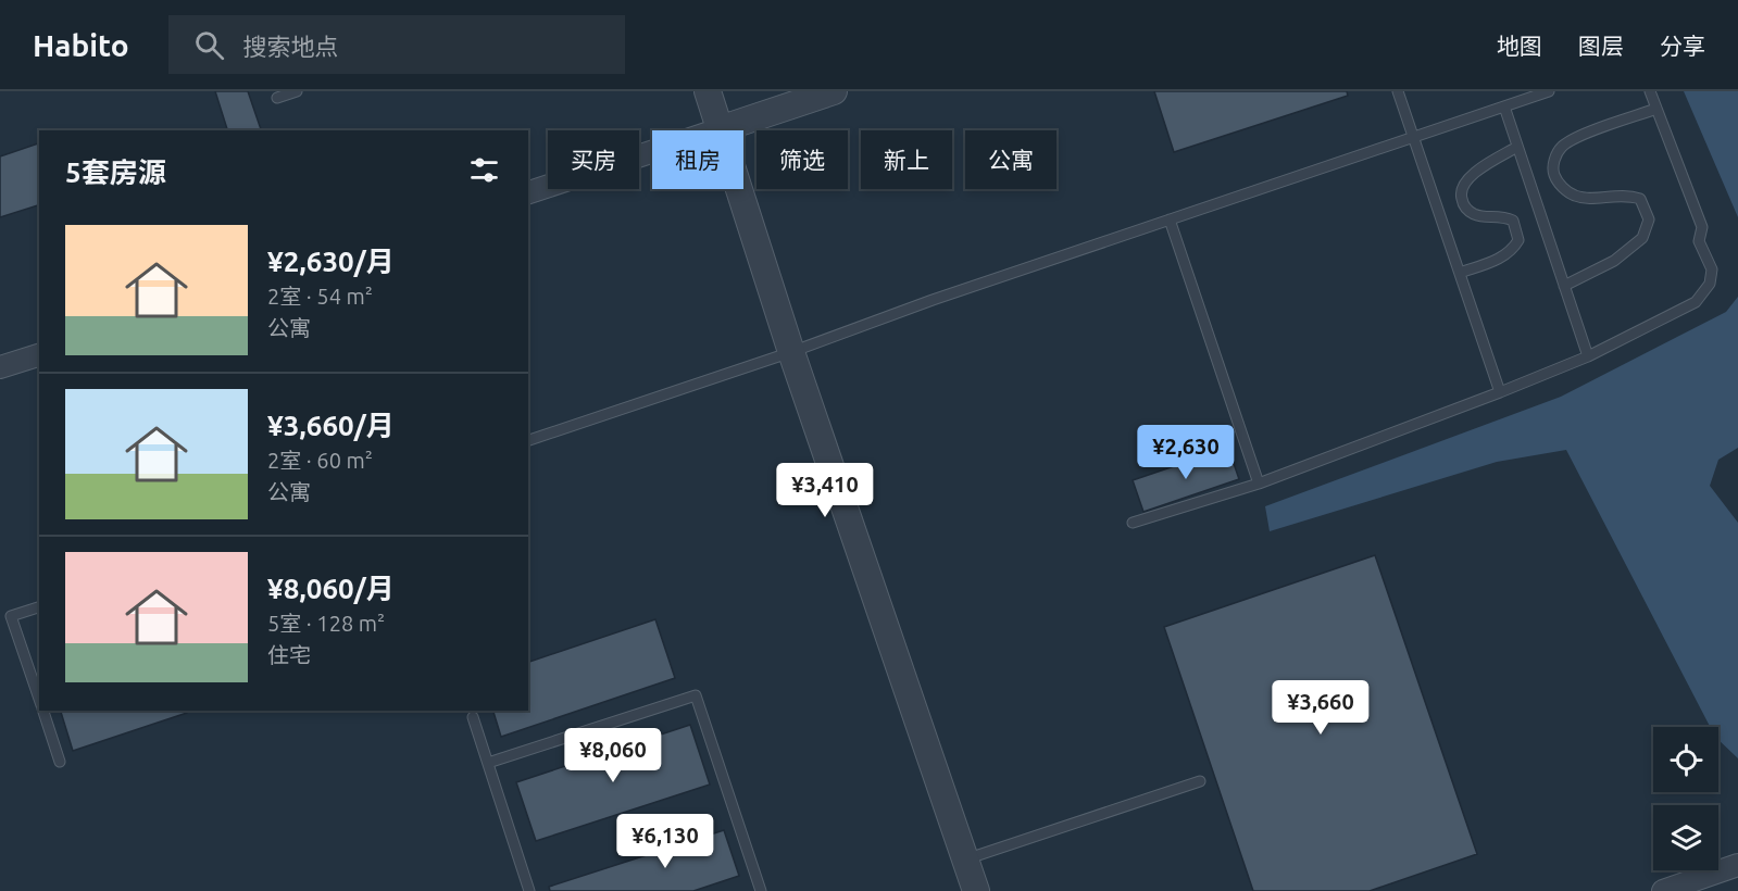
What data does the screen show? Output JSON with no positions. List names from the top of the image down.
{
  "page": {
    "header": "Habito",
    "search": "搜索地点",
    "nav": ["地图", "图层", "分享"],
    "chip": [
      "买房",
      "租房",
      "筛选",
      "新上",
      "公寓"
    ],
    "heading": "5套房源",
    "list": [
      {
        "name": "¥2,630/月",
        "note": "2室 · 54 m² · 公寓"
      },
      {
        "name": "¥3,660/月",
        "note": "2室 · 60 m² · 公寓"
      },
      {
        "name": "¥8,060/月",
        "note": "5室 · 128 m² · 住宅"
      }
    ],
    "price": [
      "¥2,630",
      "¥3,410",
      "¥3,660",
      "¥8,060",
      "¥6,130"
    ]
  }
}
